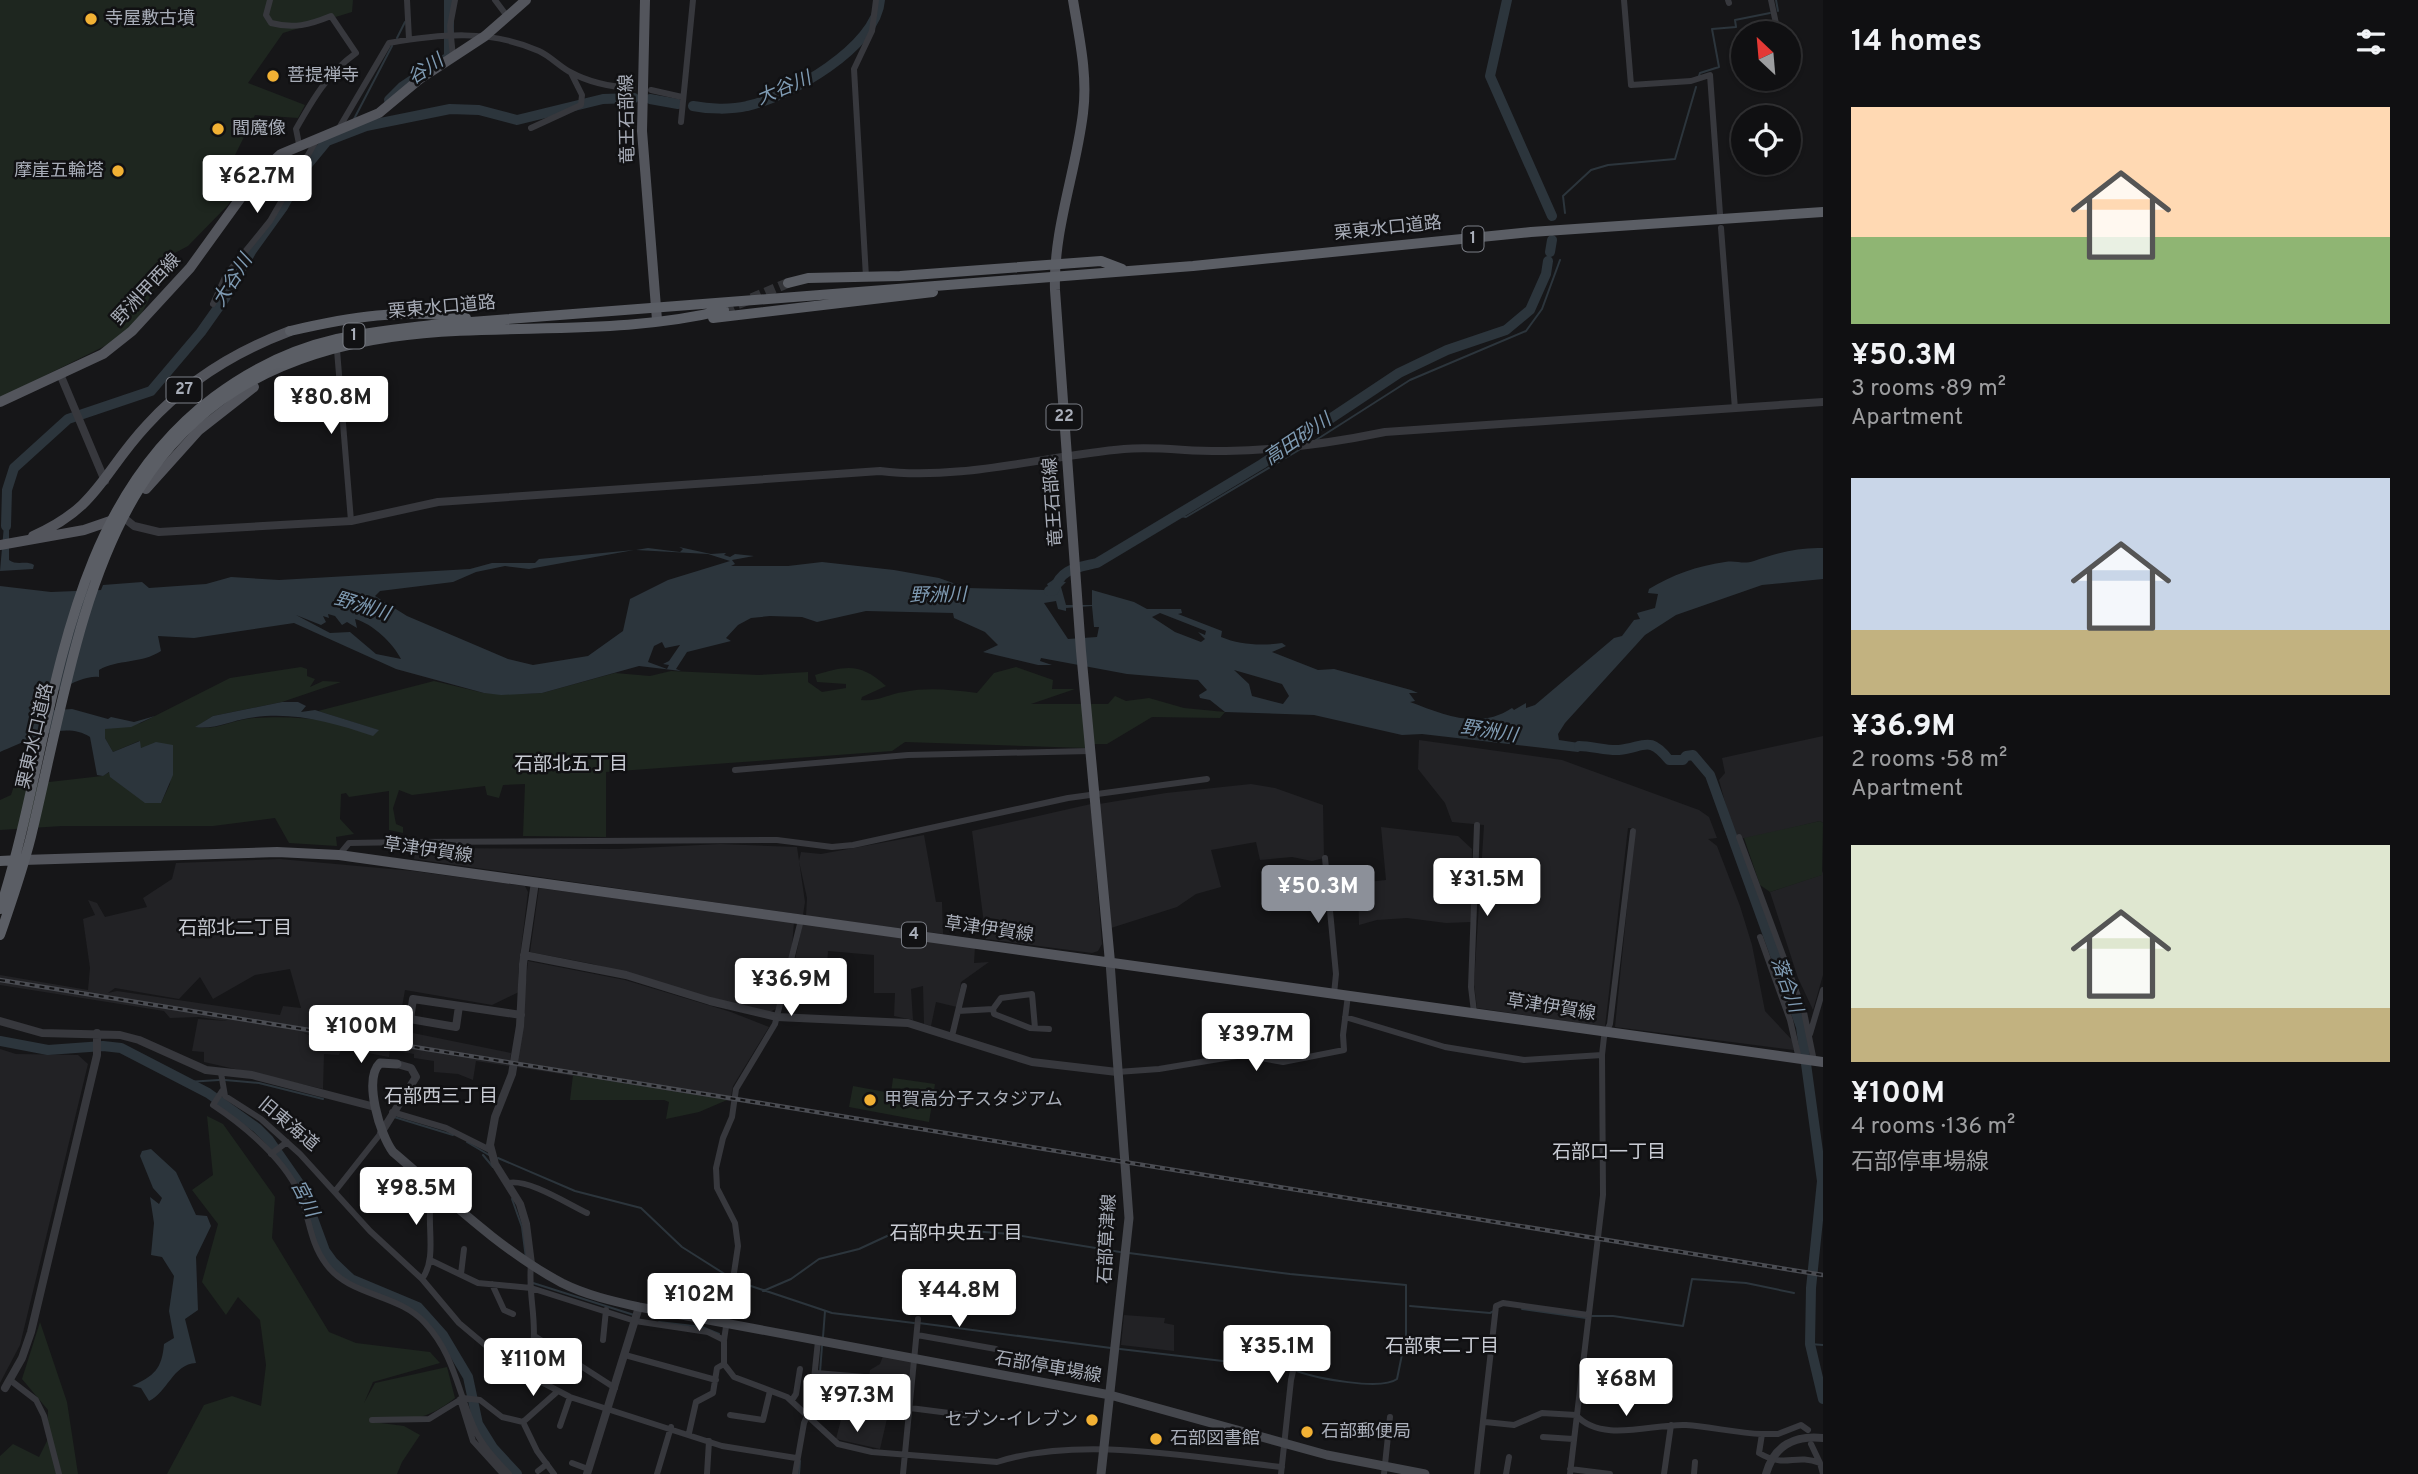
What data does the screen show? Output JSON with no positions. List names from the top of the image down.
{
  "streets": {
    "highway": ["栗東水口道路", "1"],
    "main road": [
      "竜王石部線",
      "野洲甲西線",
      "27",
      "22",
      "草津伊賀線",
      "4",
      "石部草津線",
      "石部停車場線"
    ],
    "street": ["旧東海道"]
  },
  "crossings": [
    ["竜王石部線", "栗東水口道路"],
    ["竜王石部線", "草津伊賀線"],
    ["竜王石部線", "石部草津線"],
    ["栗東水口道路", "1"],
    ["栗東水口道路", "27"],
    ["栗東水口道路", "草津伊賀線"],
    ["1", "27"],
    ["1", "草津伊賀線"],
    ["草津伊賀線", "石部草津線"],
    ["石部草津線", "石部停車場線"]
  ],
  "districts": [
    "石部北五丁目",
    "石部北二丁目",
    "石部西三丁目",
    "石部口一丁目",
    "石部中央五丁目",
    "石部東二丁目"
  ],
  "water": [
    "谷川",
    "大谷川",
    "高田砂川",
    "野洲川",
    "落合川",
    "宮川"
  ],
  "places": [
    "寺屋敷古墳",
    "菩提禅寺",
    "閻魔像",
    "摩崖五輪塔",
    "甲賀高分子スタジアム",
    "セブン-イレブン",
    "石部郵便局",
    "石部図書館"
  ],
  "north": "top left",
  "page": {
    "heading": "14 homes",
    "list": [
      {
        "name": "¥50.3M",
        "note": "3 rooms · 89 m² · Apartment"
      },
      {
        "name": "¥36.9M",
        "note": "2 rooms · 58 m² · Apartment"
      },
      {
        "name": "¥100M",
        "note": "4 rooms · 136 m² · 石部停車場線"
      }
    ],
    "price": [
      "¥62.7M",
      "¥80.8M",
      "¥31.5M",
      "¥50.3M",
      "¥36.9M",
      "¥100M",
      "¥39.7M",
      "¥98.5M",
      "¥44.8M",
      "¥102M",
      "¥35.1M",
      "¥110M",
      "¥68M",
      "¥97.3M"
    ]
  }
}
